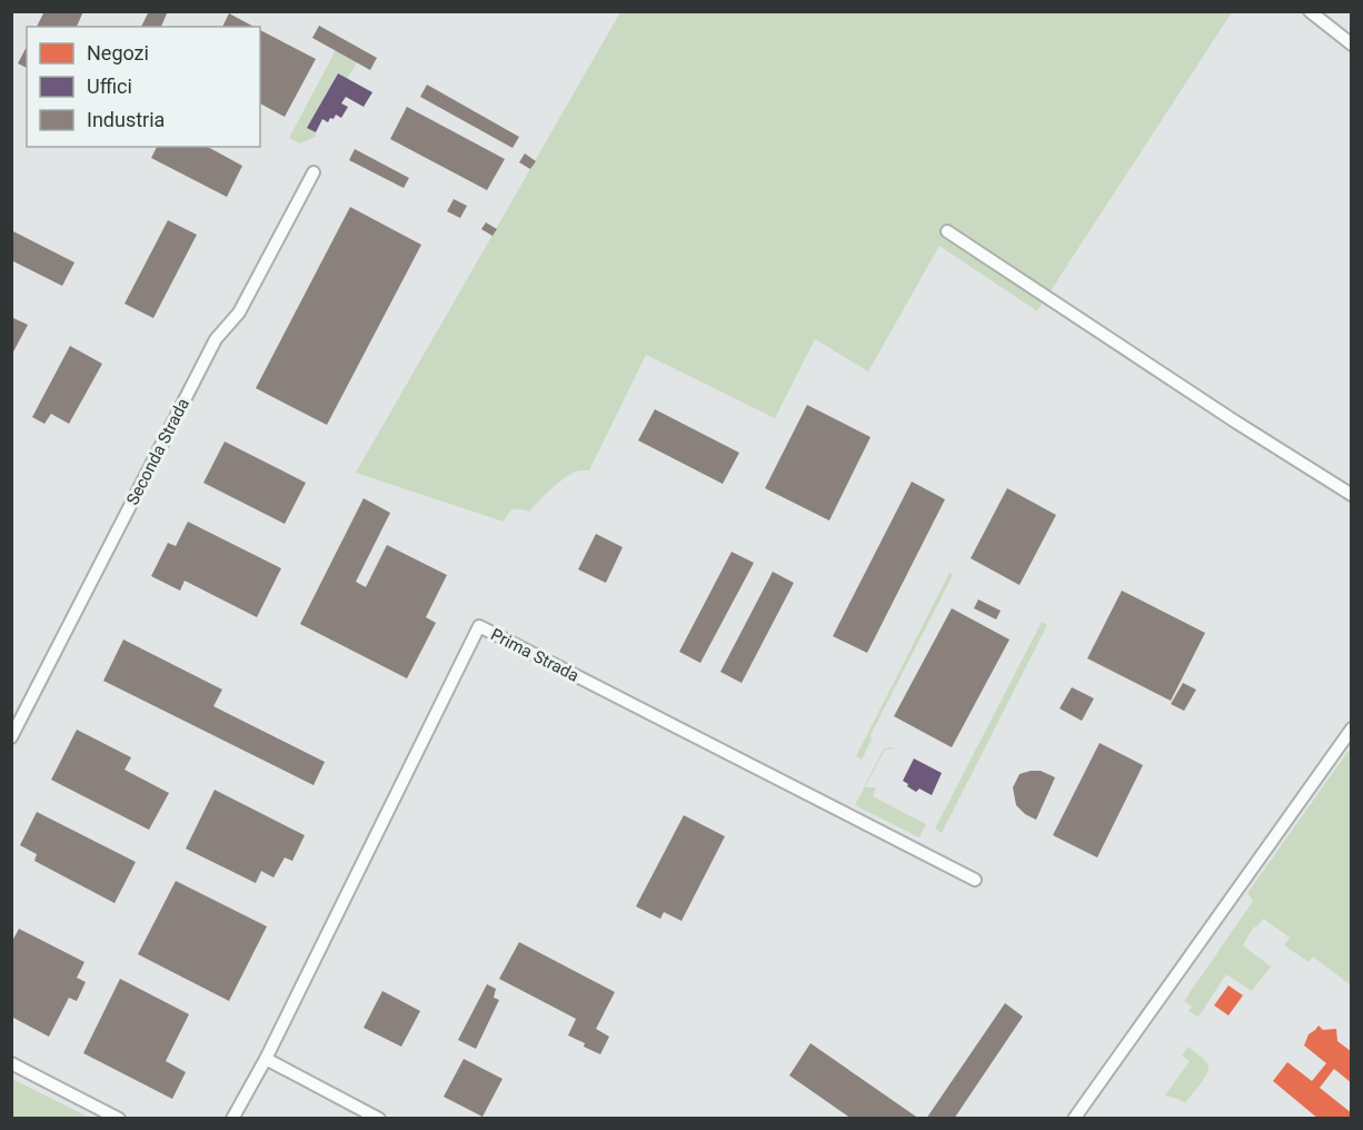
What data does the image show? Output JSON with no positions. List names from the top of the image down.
{
  "streets": {
    "street": ["Seconda Strada", "Prima Strada"]
  },
  "legend": ["Negozi", "Uffici", "Industria"]
}
